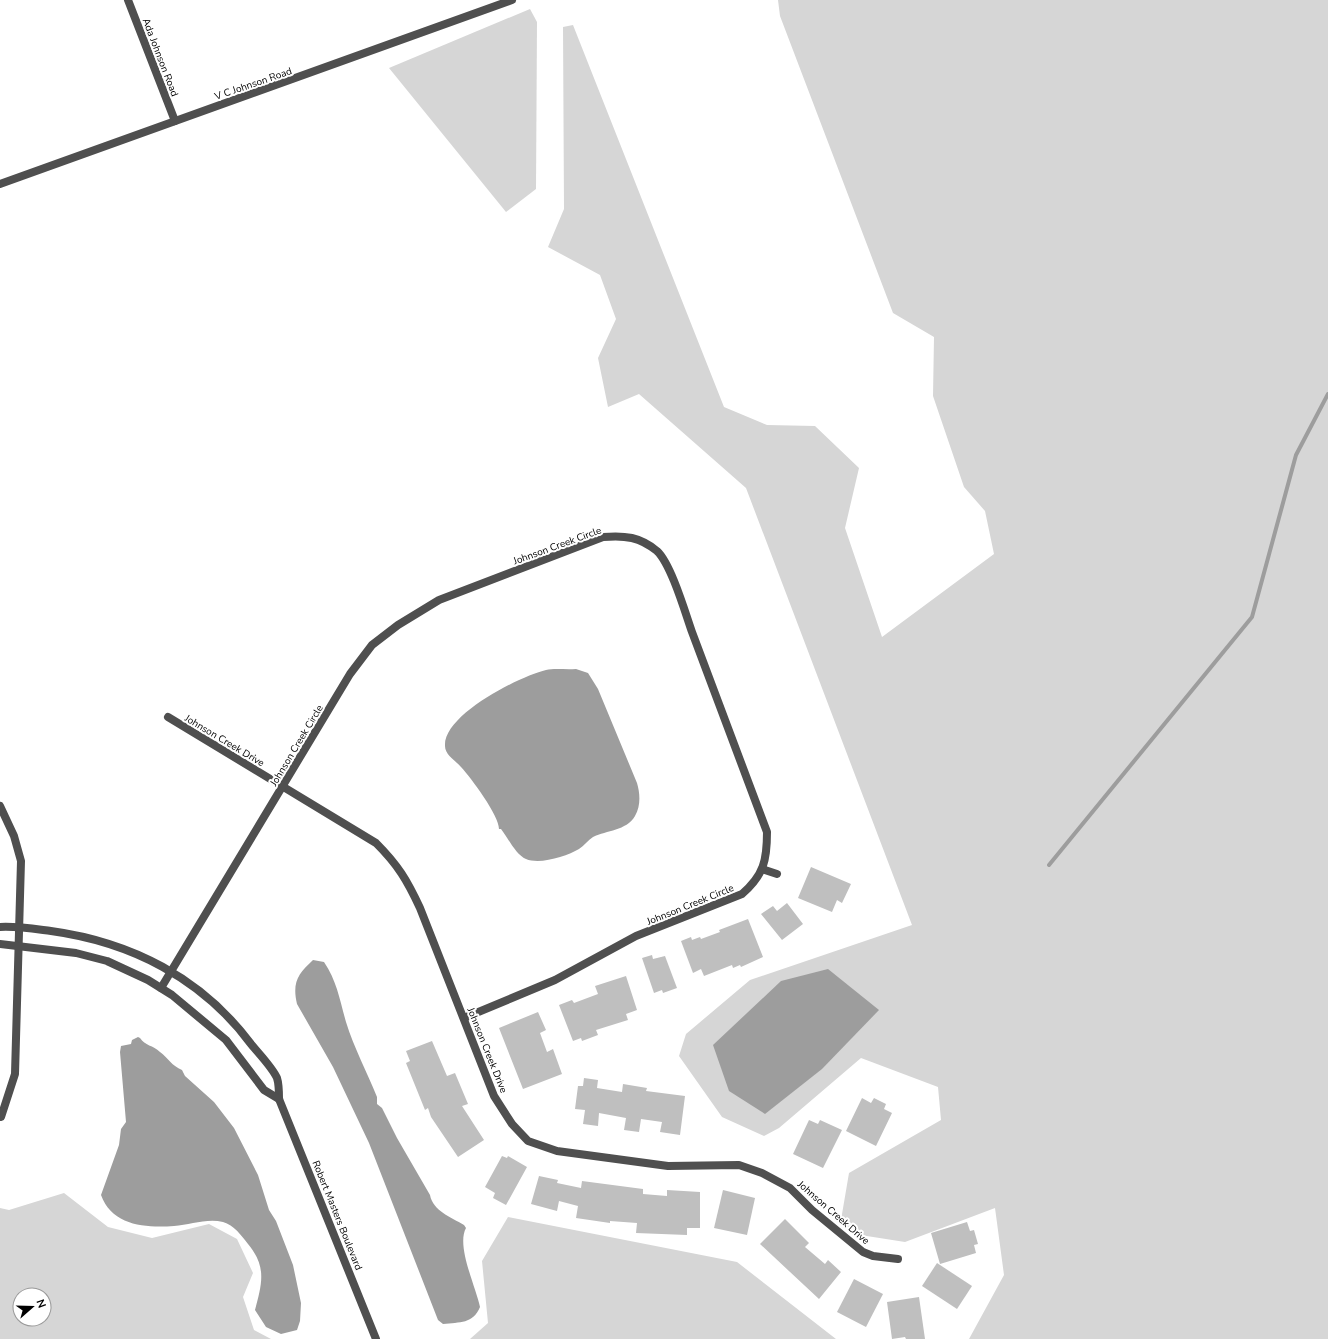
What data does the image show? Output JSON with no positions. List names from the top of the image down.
{
  "streets": {
    "street": [
      "Ada Johnson Road",
      "V C Johnson Road",
      "Johnson Creek Circle",
      "Johnson Creek Drive",
      "Robert Masters Boulevard"
    ]
  },
  "crossings": [
    ["Ada Johnson Road", "V C Johnson Road"],
    ["Johnson Creek Circle", "Johnson Creek Drive"],
    ["Johnson Creek Circle", "Robert Masters Boulevard"]
  ],
  "north": "right"
}
